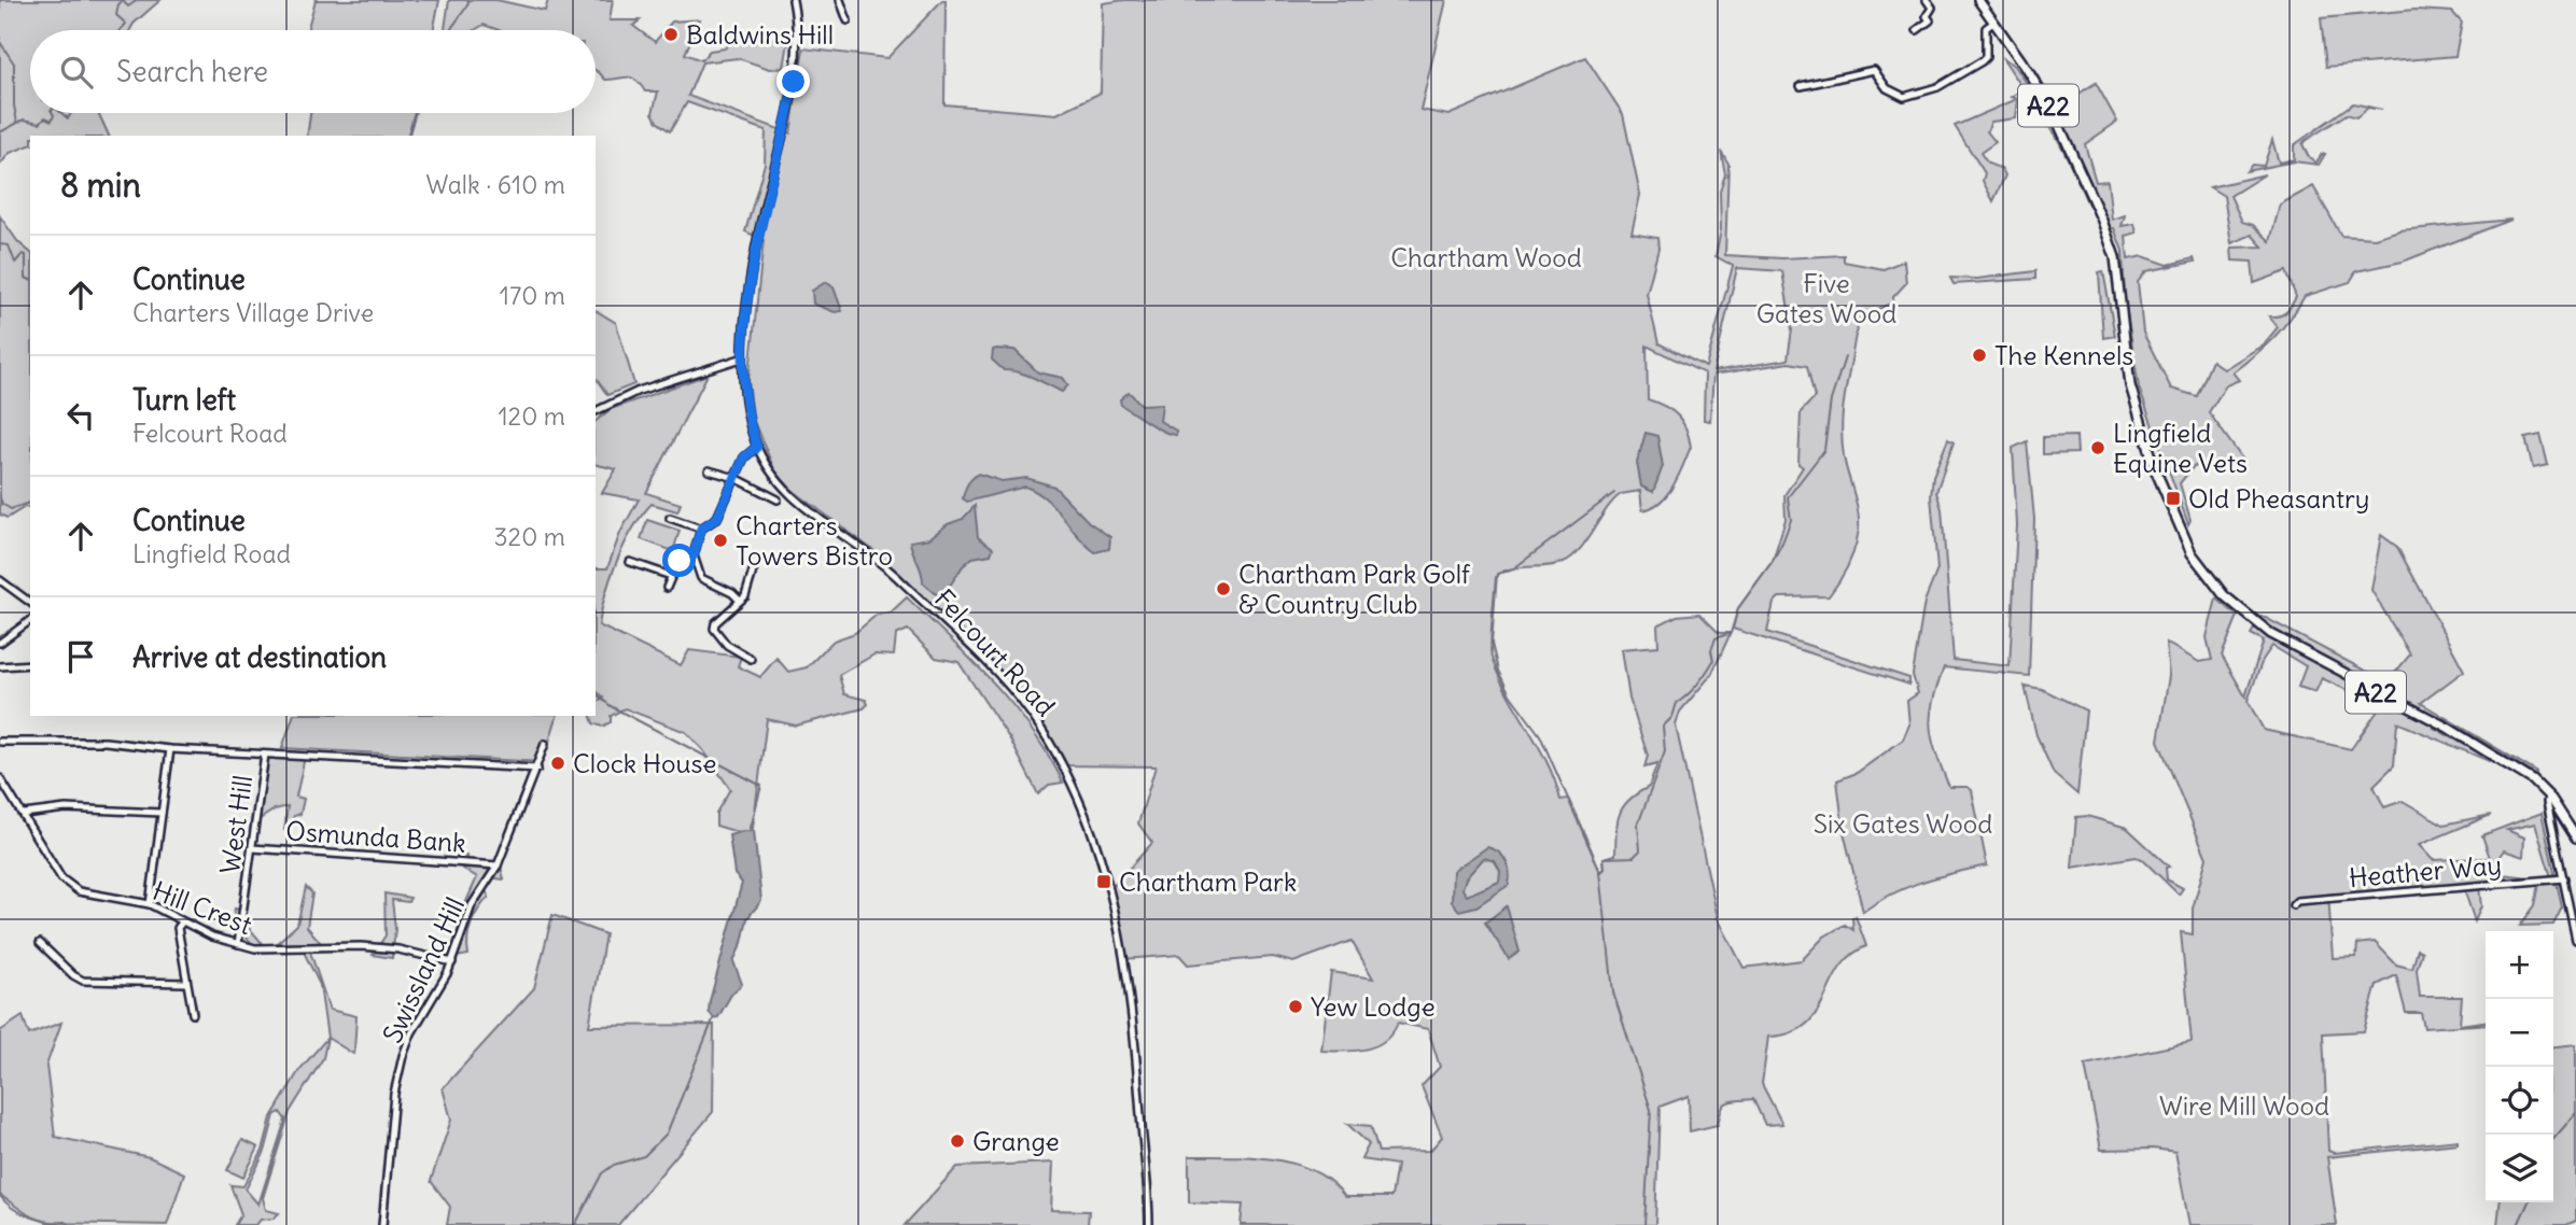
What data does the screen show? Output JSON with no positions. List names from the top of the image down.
{
  "streets": {
    "highway": ["A22"],
    "street": [
      "Felcourt Road",
      "West Hill",
      "Osmunda Bank",
      "Heather Way",
      "Hill Crest",
      "Swissland Hill"
    ]
  },
  "crossings": [
    ["West Hill", "Osmunda Bank"],
    ["West Hill", "Hill Crest"],
    ["Osmunda Bank", "Swissland Hill"],
    ["Hill Crest", "Swissland Hill"]
  ],
  "parks": [
    "Chartham Wood",
    "Five Gates Wood",
    "Six Gates Wood",
    "Wire Mill Wood"
  ],
  "places": {
    "other": [
      "Baldwins Hill",
      "The Kennels",
      "Lingfield Equine Vets",
      "Charters Towers Bistro",
      "Chartham Park Golf & Country Club",
      "Clock House",
      "Yew Lodge",
      "Grange"
    ],
    "transit": ["Old Pheasantry", "Chartham Park"]
  },
  "page": {
    "search": "Search here",
    "heading": ["8 min", "Walk · 610 m"],
    "list": [
      ["Continue", "Charters Village Drive", "170 m"],
      ["Turn left", "Felcourt Road", "120 m"],
      ["Continue", "Lingfield Road", "320 m"],
      "Arrive at destination"
    ],
    "map_buttons": ["+", "−"]
  }
}
